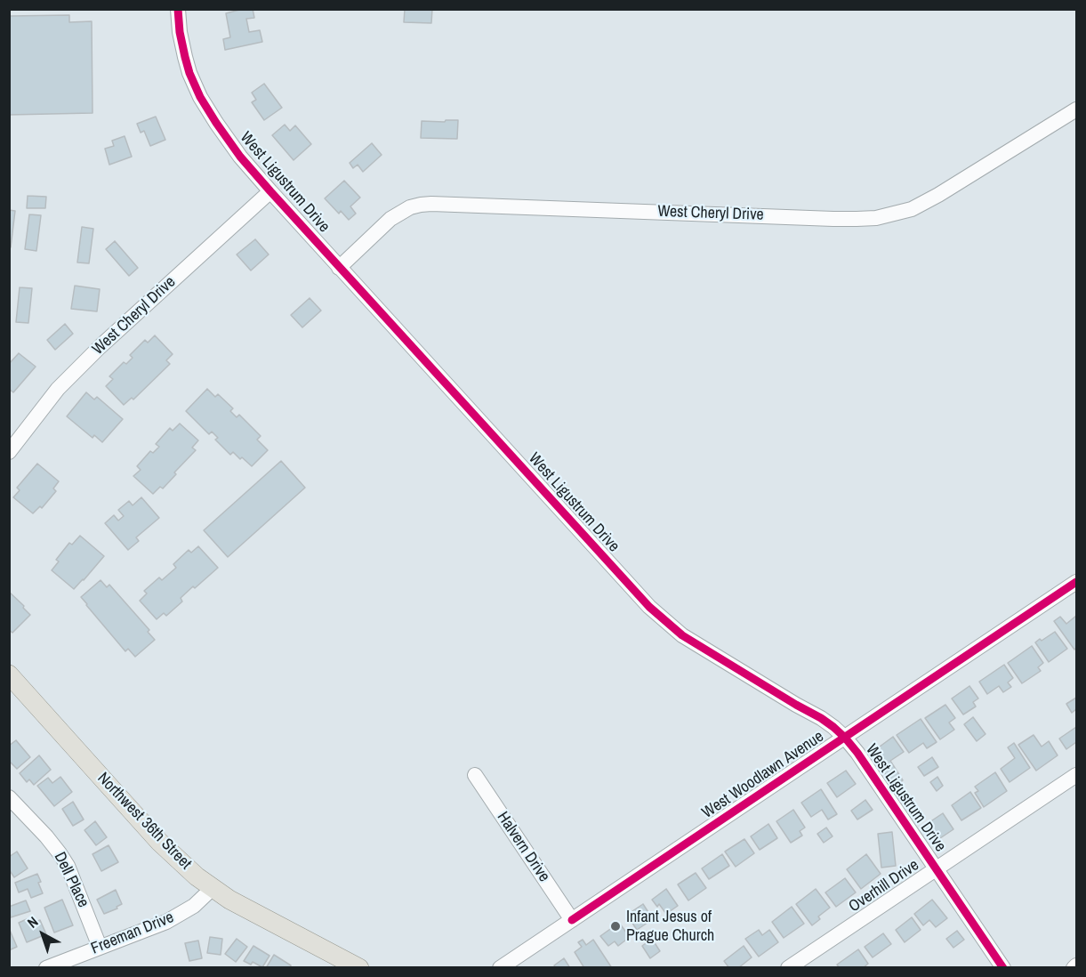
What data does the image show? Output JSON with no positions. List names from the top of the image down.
{
  "streets": {
    "main road": ["Northwest 36th Street"],
    "street": [
      "West Ligustrum Drive",
      "West Cheryl Drive",
      "West Woodlawn Avenue",
      "Halvern Drive",
      "Dell Place",
      "Overhill Drive",
      "Freeman Drive"
    ]
  },
  "crossings": [
    ["West Ligustrum Drive", "West Cheryl Drive"],
    ["West Ligustrum Drive", "West Woodlawn Avenue"],
    ["West Ligustrum Drive", "Overhill Drive"],
    ["West Woodlawn Avenue", "Halvern Drive"],
    ["Northwest 36th Street", "Freeman Drive"],
    ["Dell Place", "Freeman Drive"]
  ],
  "places": ["Infant Jesus of Prague Church"],
  "north": "top left"
}
